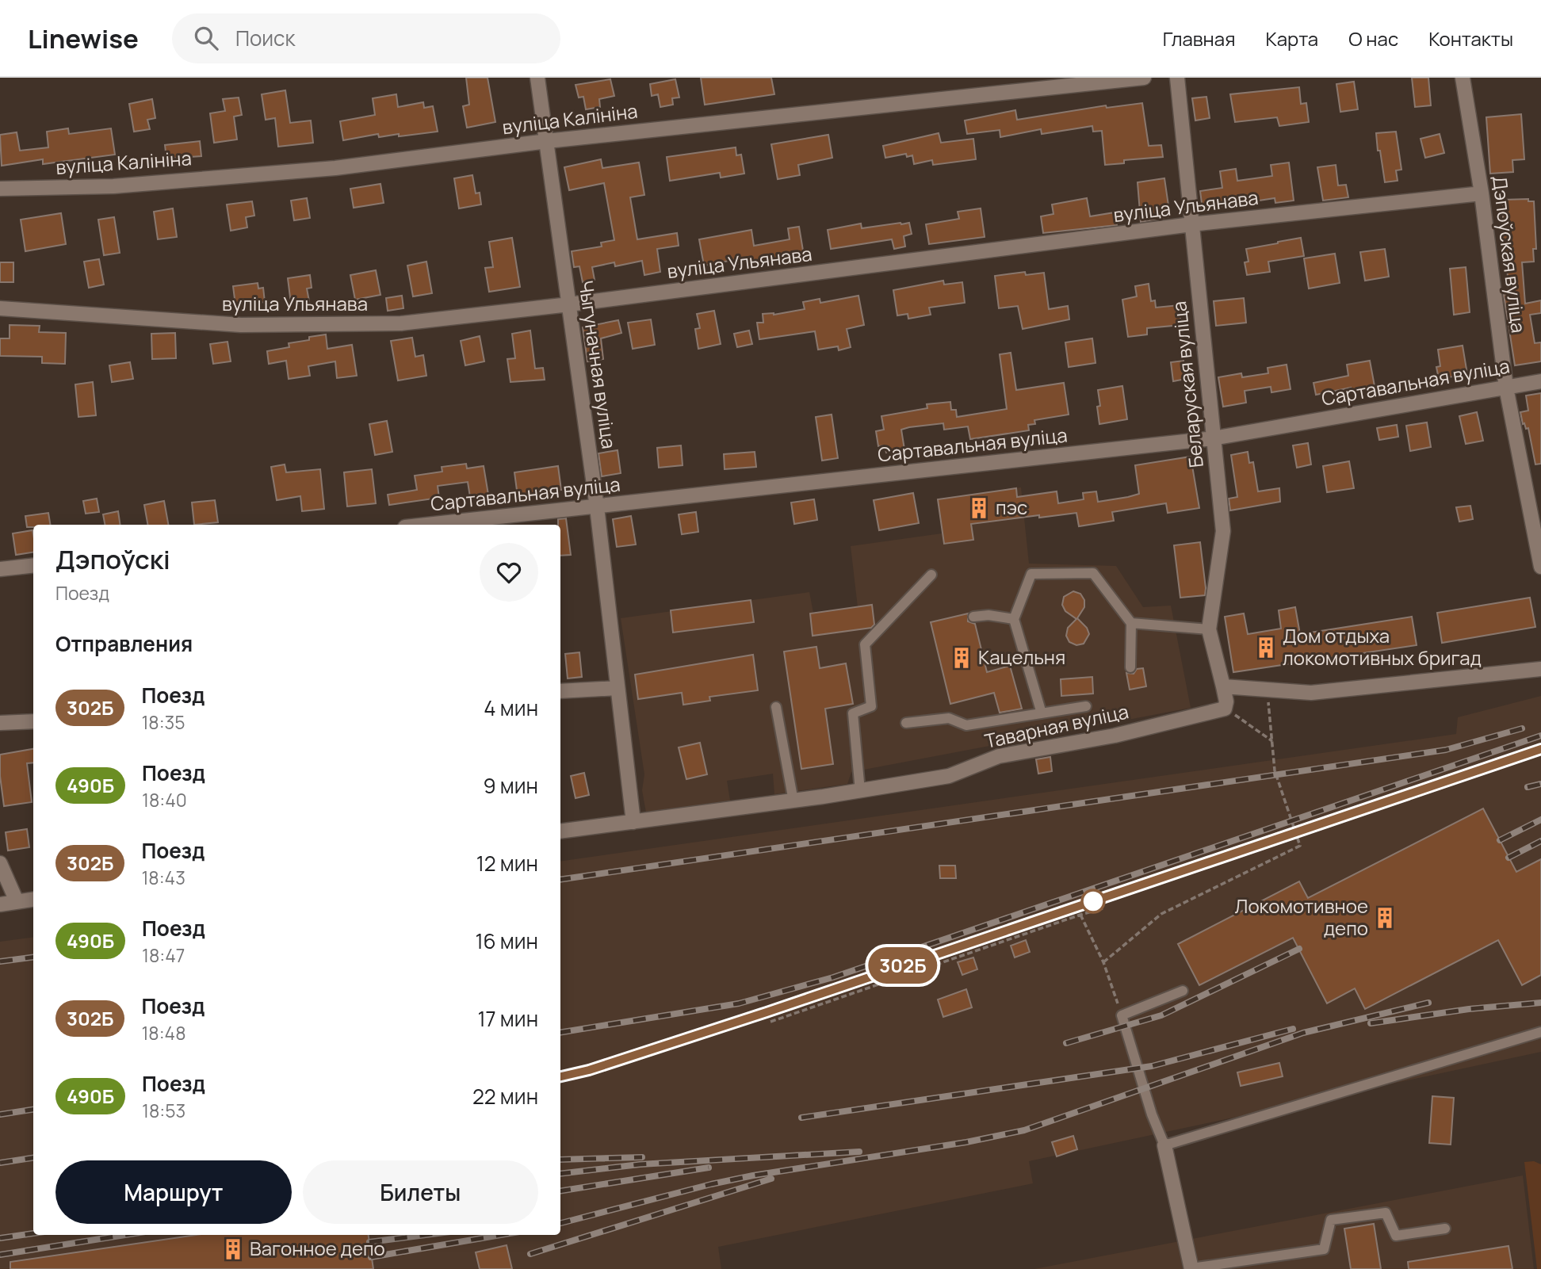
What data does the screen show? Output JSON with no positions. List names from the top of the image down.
{
  "streets": {
    "street": [
      "вуліца Калініна",
      "вуліца Ульянава",
      "Дэпоўская вуліца",
      "Чыгуначная вуліца",
      "Сартавальная вуліца",
      "Беларуская вуліца",
      "Таварная вуліца"
    ]
  },
  "crossings": [
    ["вуліца Калініна", "Чыгуначная вуліца"],
    ["вуліца Ульянава", "Дэпоўская вуліца"],
    ["вуліца Ульянава", "Чыгуначная вуліца"],
    ["вуліца Ульянава", "Беларуская вуліца"],
    ["Дэпоўская вуліца", "Сартавальная вуліца"],
    ["Чыгуначная вуліца", "Сартавальная вуліца"],
    ["Чыгуначная вуліца", "Таварная вуліца"],
    ["Сартавальная вуліца", "Беларуская вуліца"]
  ],
  "places": {
    "building": [
      "пэс",
      "Дом отдыха локомотивных бригад",
      "Кацельня",
      "Локомотивное депо",
      "Вагонное депо"
    ]
  },
  "page": {
    "header": "Linewise",
    "search": "Поиск",
    "nav": [
      "Главная",
      "Карта",
      "О нас",
      "Контакты"
    ],
    "on_map": "302Б",
    "heading": [
      ["Дэпоўскі", "Поезд"],
      "Отправления"
    ],
    "list": [
      {
        "mark": "302Б",
        "name": "Поезд",
        "note": "18:35",
        "value": "4 мин"
      },
      {
        "mark": "490Б",
        "name": "Поезд",
        "note": "18:40",
        "value": "9 мин"
      },
      {
        "mark": "302Б",
        "name": "Поезд",
        "note": "18:43",
        "value": "12 мин"
      },
      {
        "mark": "490Б",
        "name": "Поезд",
        "note": "18:47",
        "value": "16 мин"
      },
      {
        "mark": "302Б",
        "name": "Поезд",
        "note": "18:48",
        "value": "17 мин"
      },
      {
        "mark": "490Б",
        "name": "Поезд",
        "note": "18:53",
        "value": "22 мин"
      }
    ],
    "buttons": ["Маршрут", "Билеты"]
  }
}
